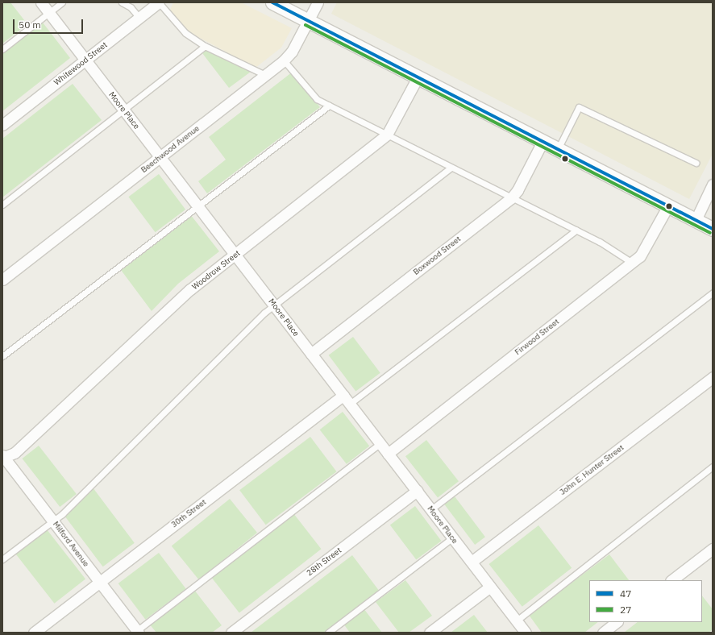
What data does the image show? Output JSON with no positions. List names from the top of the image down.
{
  "streets": {
    "street": [
      "Whitewood Street",
      "Moore Place",
      "Beechwood Avenue",
      "Boxwood Street",
      "Woodrow Street",
      "Firwood Street",
      "John E. Hunter Street",
      "30th Street",
      "Milford Avenue",
      "28th Street"
    ]
  },
  "crossings": [
    ["Whitewood Street", "Moore Place"],
    ["Moore Place", "Beechwood Avenue"],
    ["Moore Place", "Boxwood Street"],
    ["Moore Place", "Woodrow Street"],
    ["Moore Place", "Firwood Street"],
    ["Moore Place", "John E. Hunter Street"],
    ["Moore Place", "30th Street"],
    ["Moore Place", "28th Street"],
    ["Woodrow Street", "Milford Avenue"],
    ["30th Street", "Milford Avenue"]
  ],
  "lines": ["transit line 47", "transit line 27"],
  "legend": ["47", "27"],
  "scale_bar": "50 m"
}
